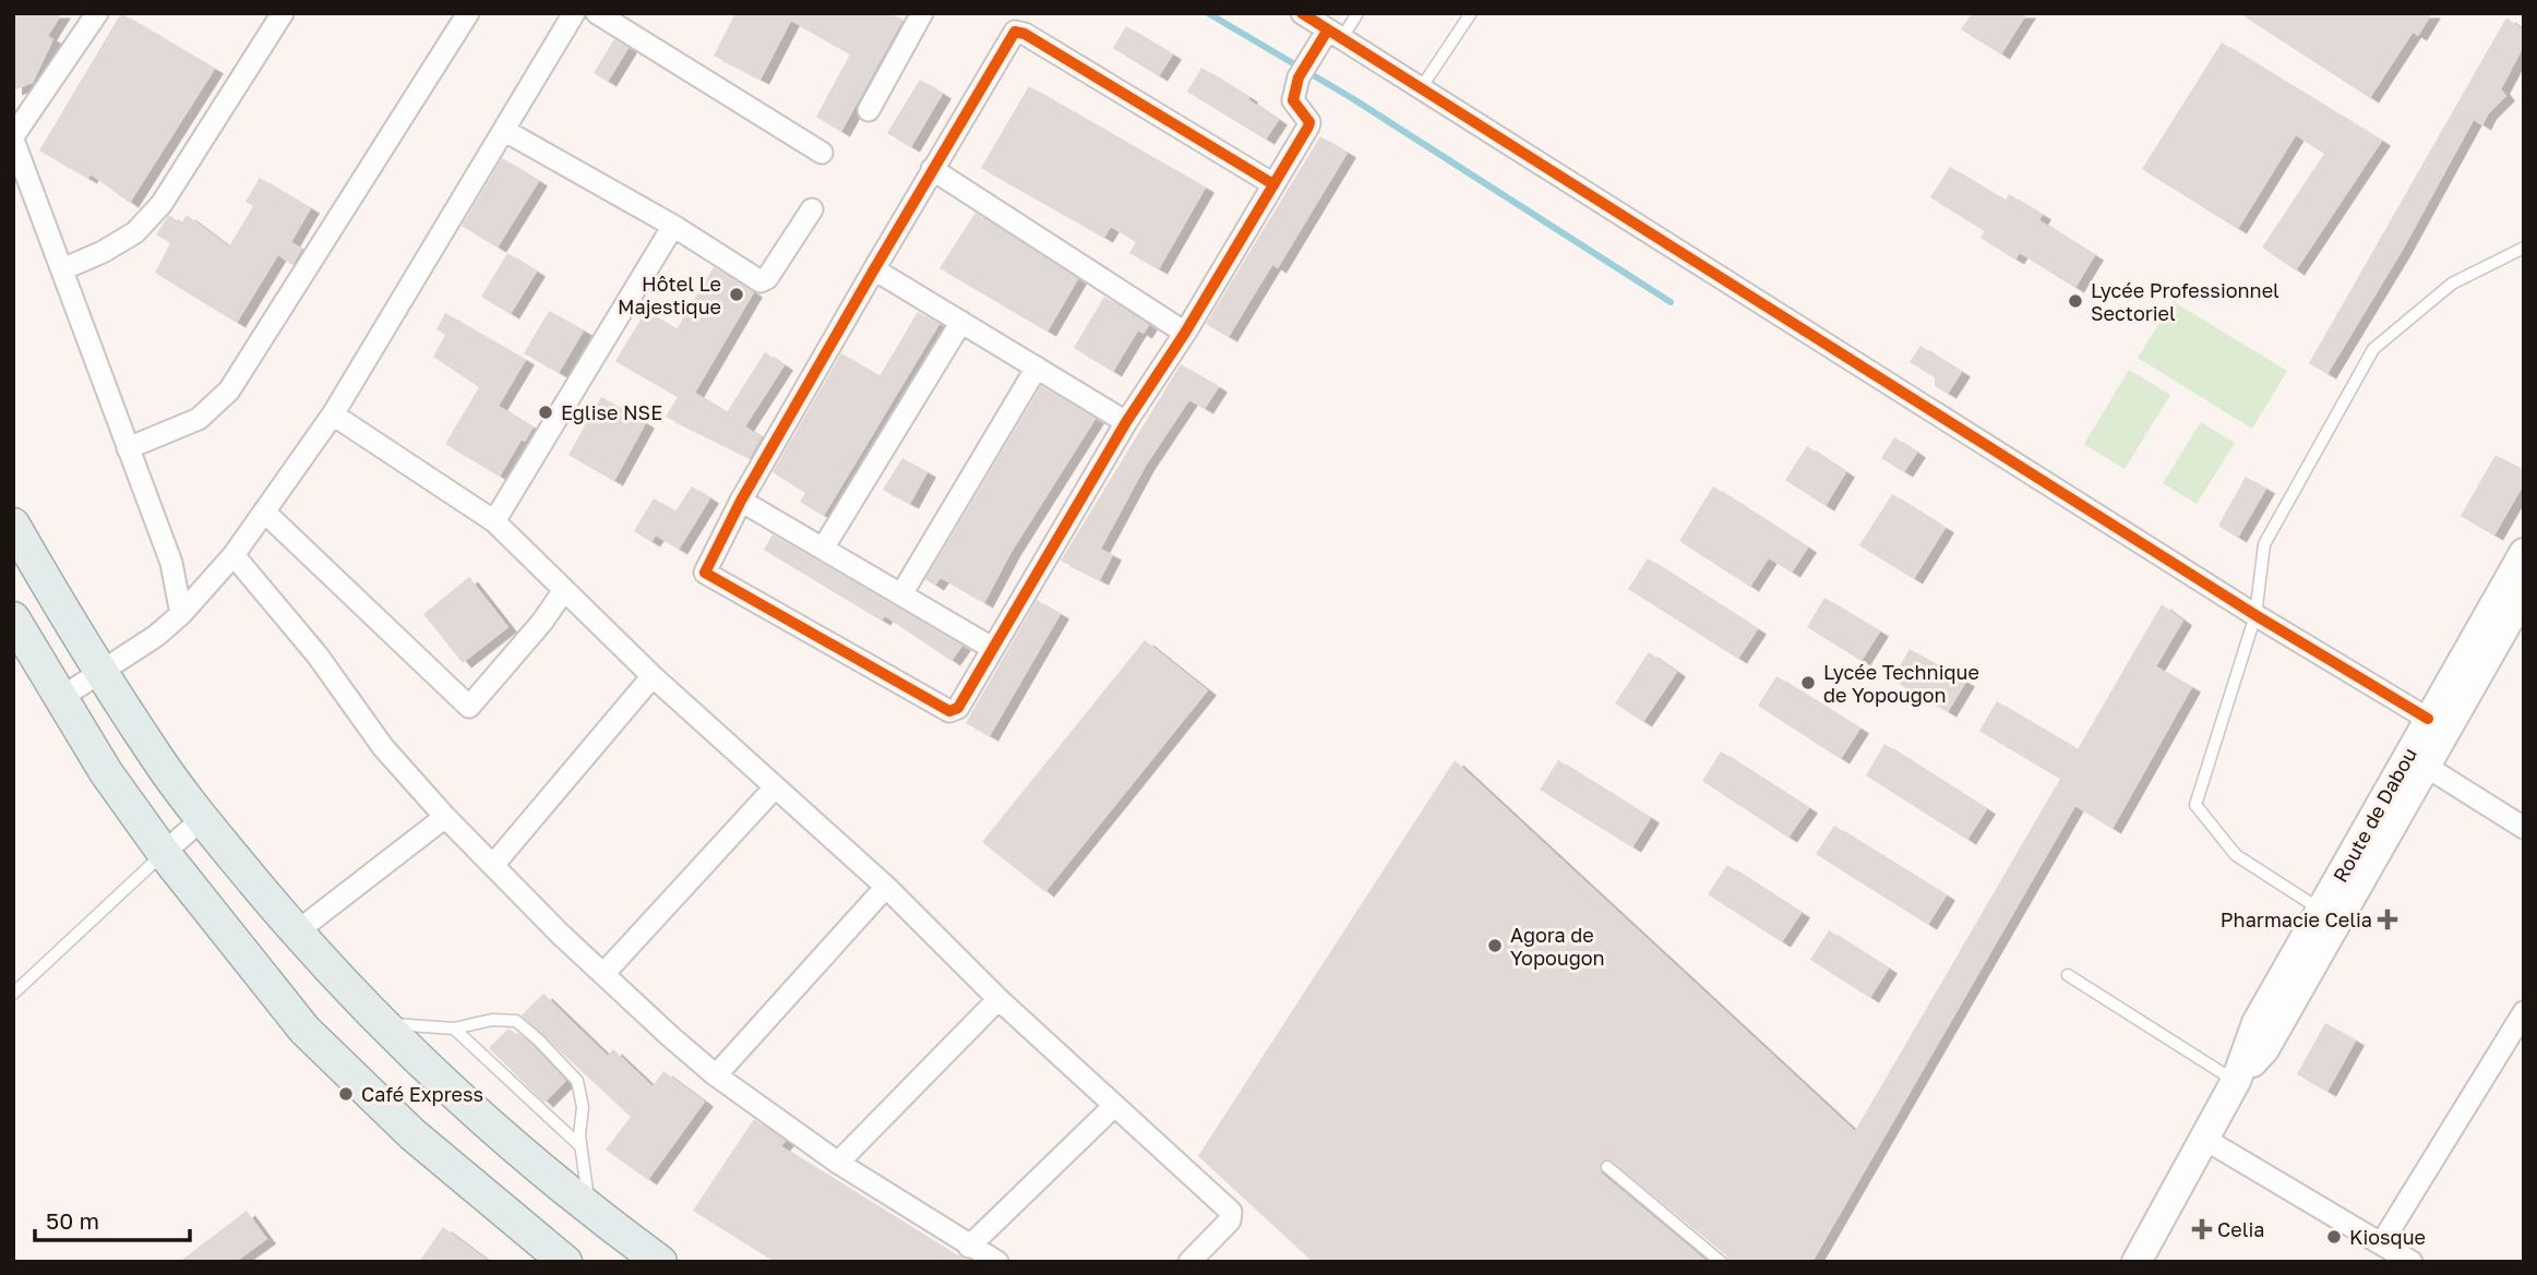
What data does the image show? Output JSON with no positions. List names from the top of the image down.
{
  "streets": {
    "street": ["Route de Dabou"]
  },
  "places": {
    "other": [
      "Hôtel Le Majestique",
      "Lycée Professionnel Sectoriel",
      "Eglise NSE",
      "Lycée Technique de Yopougon",
      "Agora de Yopougon",
      "Café Express",
      "Kiosque"
    ],
    "health": ["Pharmacie Celia", "Celia"]
  },
  "scale_bar": "50 m"
}
